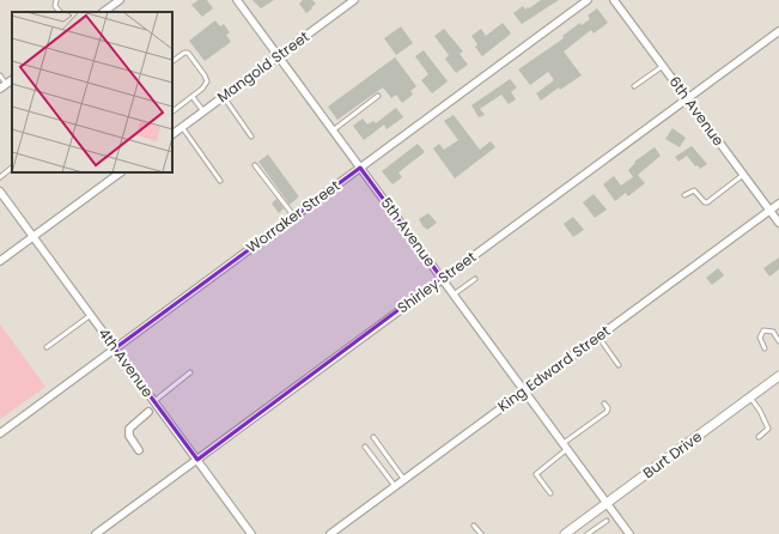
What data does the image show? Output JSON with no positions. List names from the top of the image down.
{
  "streets": {
    "street": [
      "Mangold Street",
      "6th Avenue",
      "Worraker Street",
      "5th Avenue",
      "Shirley Street",
      "4th Avenue",
      "King Edward Street",
      "Burt Drive"
    ]
  },
  "crossings": [
    ["Mangold Street", "5th Avenue"],
    ["6th Avenue", "Shirley Street"],
    ["6th Avenue", "King Edward Street"],
    ["Worraker Street", "5th Avenue"],
    ["Worraker Street", "4th Avenue"],
    ["5th Avenue", "Shirley Street"],
    ["5th Avenue", "King Edward Street"],
    ["5th Avenue", "Burt Drive"],
    ["Shirley Street", "4th Avenue"]
  ]
}
